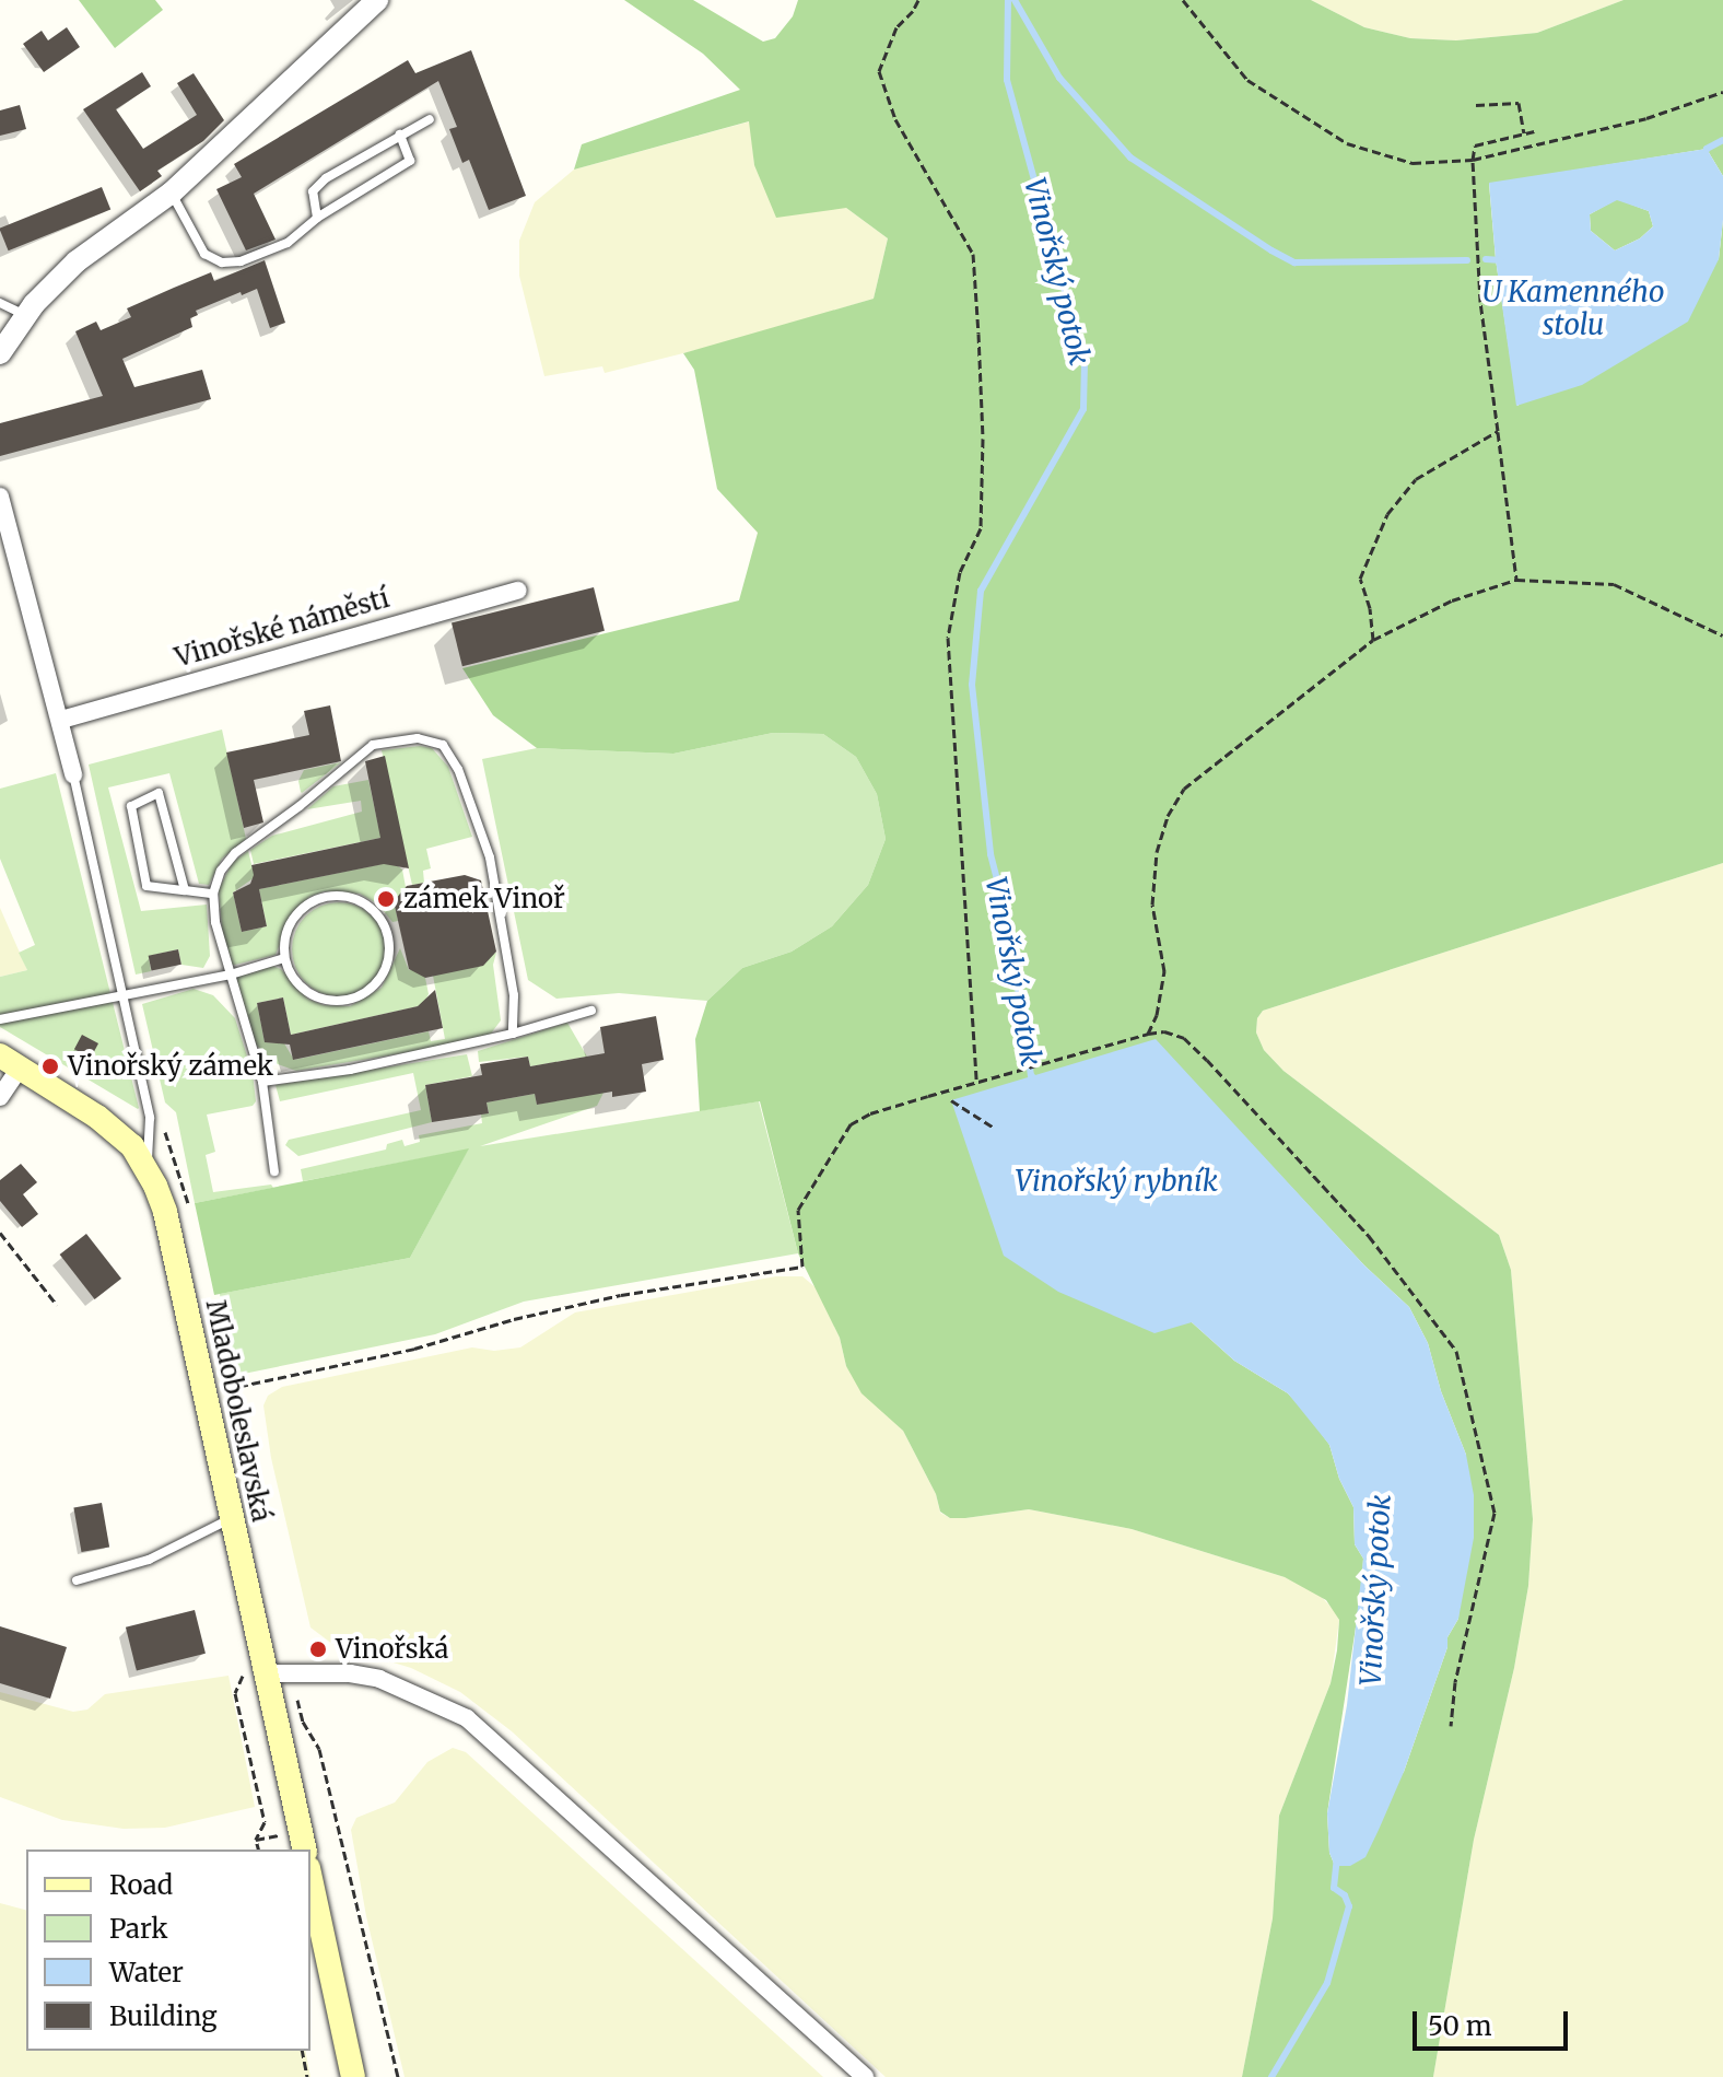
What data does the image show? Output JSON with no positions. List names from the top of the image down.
{
  "streets": {
    "main road": ["Mladoboleslavská"],
    "street": ["Vinořské náměstí"]
  },
  "water": ["Vinořský potok", "U Kamenného stolu", "Vinořský rybník"],
  "places": ["zámek Vinoř", "Vinořský zámek", "Vinořská"],
  "legend": [
    "Road",
    "Park",
    "Water",
    "Building"
  ],
  "scale_bar": "50 m"
}
